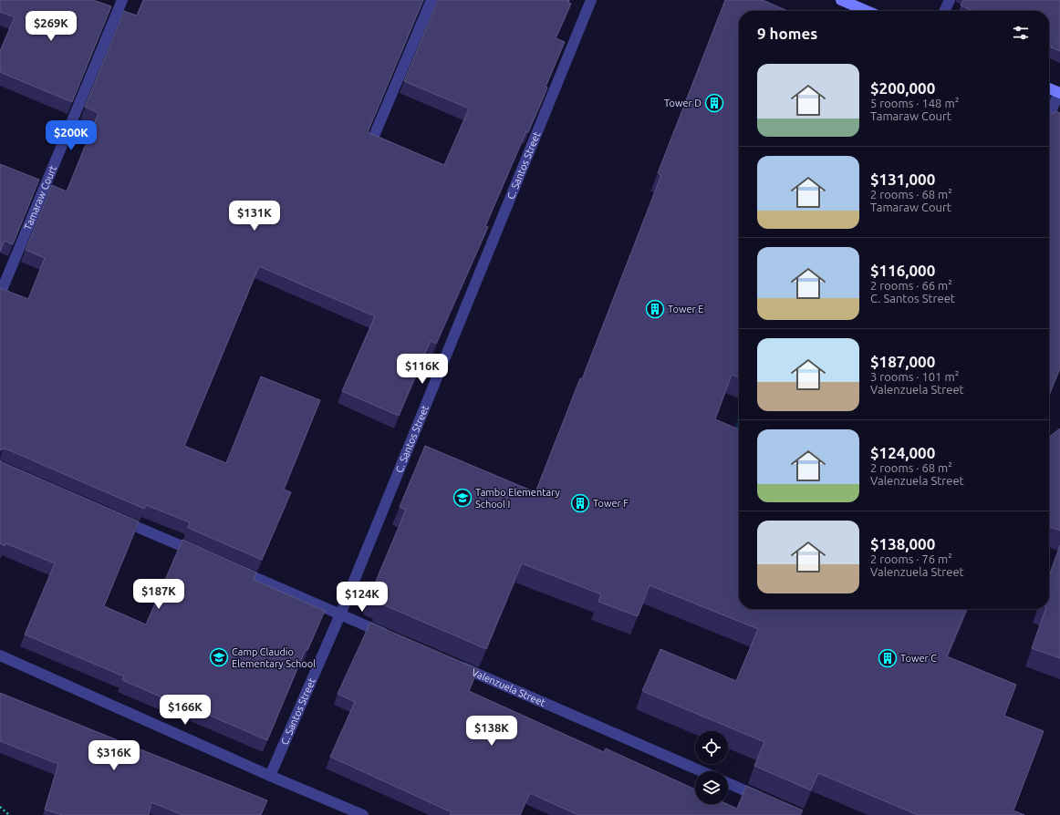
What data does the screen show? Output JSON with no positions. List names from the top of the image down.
{
  "streets": {
    "street": ["C. Santos Street", "Tamaraw Court", "Valenzuela Street"]
  },
  "places": {
    "building": [
      "Tower D",
      "Tower E",
      "Tower F",
      "Tower C"
    ],
    "school or university": ["Tambo Elementary School I", "Camp Claudio Elementary School"]
  },
  "page": {
    "price": [
      "$269K",
      "$200K",
      "$131K",
      "$116K",
      "$187K",
      "$124K",
      "$166K",
      "$138K",
      "$316K"
    ],
    "heading": "9 homes",
    "list": [
      {
        "name": "$200,000",
        "note": "5 rooms · 148 m² · Tamaraw Court"
      },
      {
        "name": "$131,000",
        "note": "2 rooms · 68 m² · Tamaraw Court"
      },
      {
        "name": "$116,000",
        "note": "2 rooms · 66 m² · C. Santos Street"
      },
      {
        "name": "$187,000",
        "note": "3 rooms · 101 m² · Valenzuela Street"
      },
      {
        "name": "$124,000",
        "note": "2 rooms · 68 m² · Valenzuela Street"
      },
      {
        "name": "$138,000",
        "note": "2 rooms · 76 m² · Valenzuela Street"
      }
    ]
  }
}
